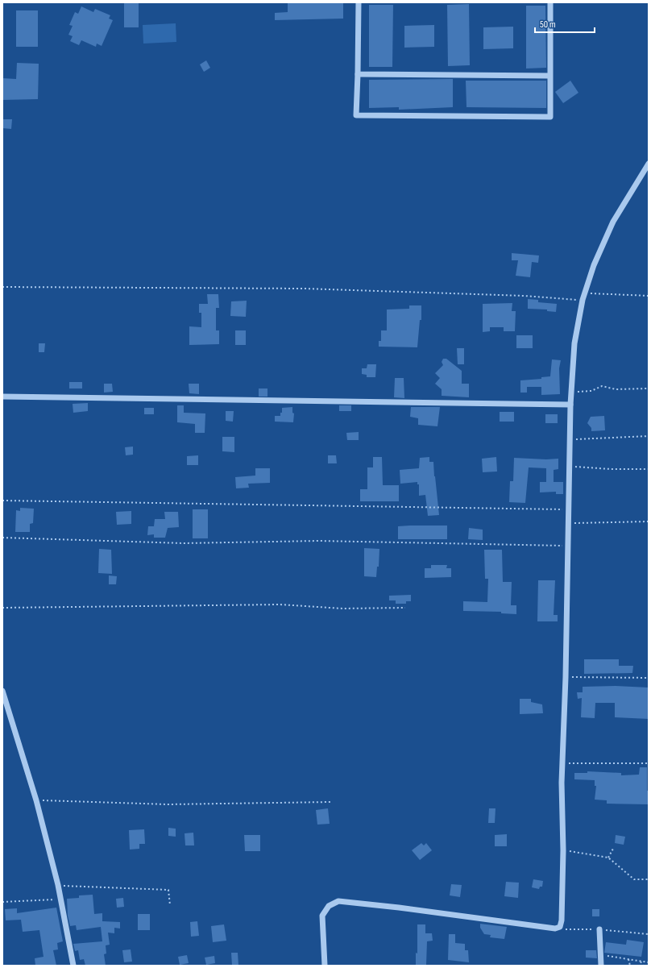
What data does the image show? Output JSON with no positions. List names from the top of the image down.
{
  "scale_bar": "50 m"
}
